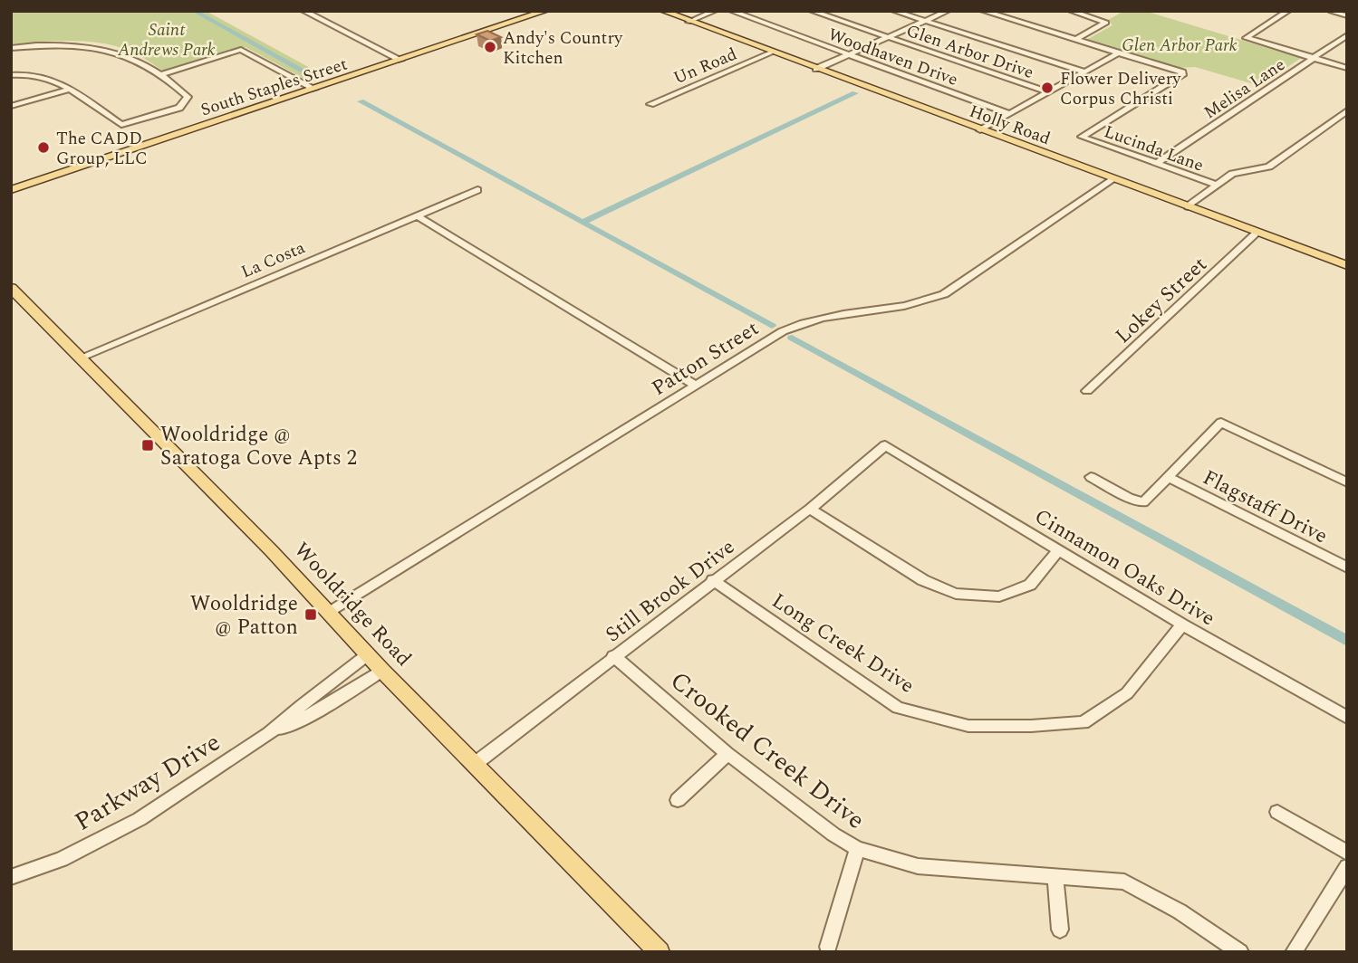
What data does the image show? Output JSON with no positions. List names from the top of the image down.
{
  "streets": {
    "main road": ["South Staples Street", "Holly Road", "Wooldridge Road"],
    "street": [
      "Glen Arbor Drive",
      "Woodhaven Drive",
      "Un Road",
      "Melisa Lane",
      "Lucinda Lane",
      "La Costa",
      "Lokey Street",
      "Patton Street",
      "Flagstaff Drive",
      "Cinnamon Oaks Drive",
      "Still Brook Drive",
      "Long Creek Drive",
      "Crooked Creek Drive",
      "Parkway Drive"
    ]
  },
  "crossings": [
    ["Un Road", "Holly Road"],
    ["Melisa Lane", "Lucinda Lane"],
    ["Holly Road", "Lokey Street"],
    ["Holly Road", "Patton Street"],
    ["La Costa", "Wooldridge Road"],
    ["Patton Street", "Wooldridge Road"],
    ["Cinnamon Oaks Drive", "Still Brook Drive"],
    ["Cinnamon Oaks Drive", "Long Creek Drive"],
    ["Still Brook Drive", "Wooldridge Road"],
    ["Still Brook Drive", "Long Creek Drive"],
    ["Still Brook Drive", "Crooked Creek Drive"],
    ["Wooldridge Road", "Parkway Drive"]
  ],
  "parks": ["Saint Andrews Park", "Glen Arbor Park"],
  "places": {
    "other": ["Andy's Country Kitchen", "Flower Delivery Corpus Christi", "The CADD Group, LLC"],
    "transit": ["Wooldridge @ Saratoga Cove Apts 2", "Wooldridge @ Patton"]
  }
}
